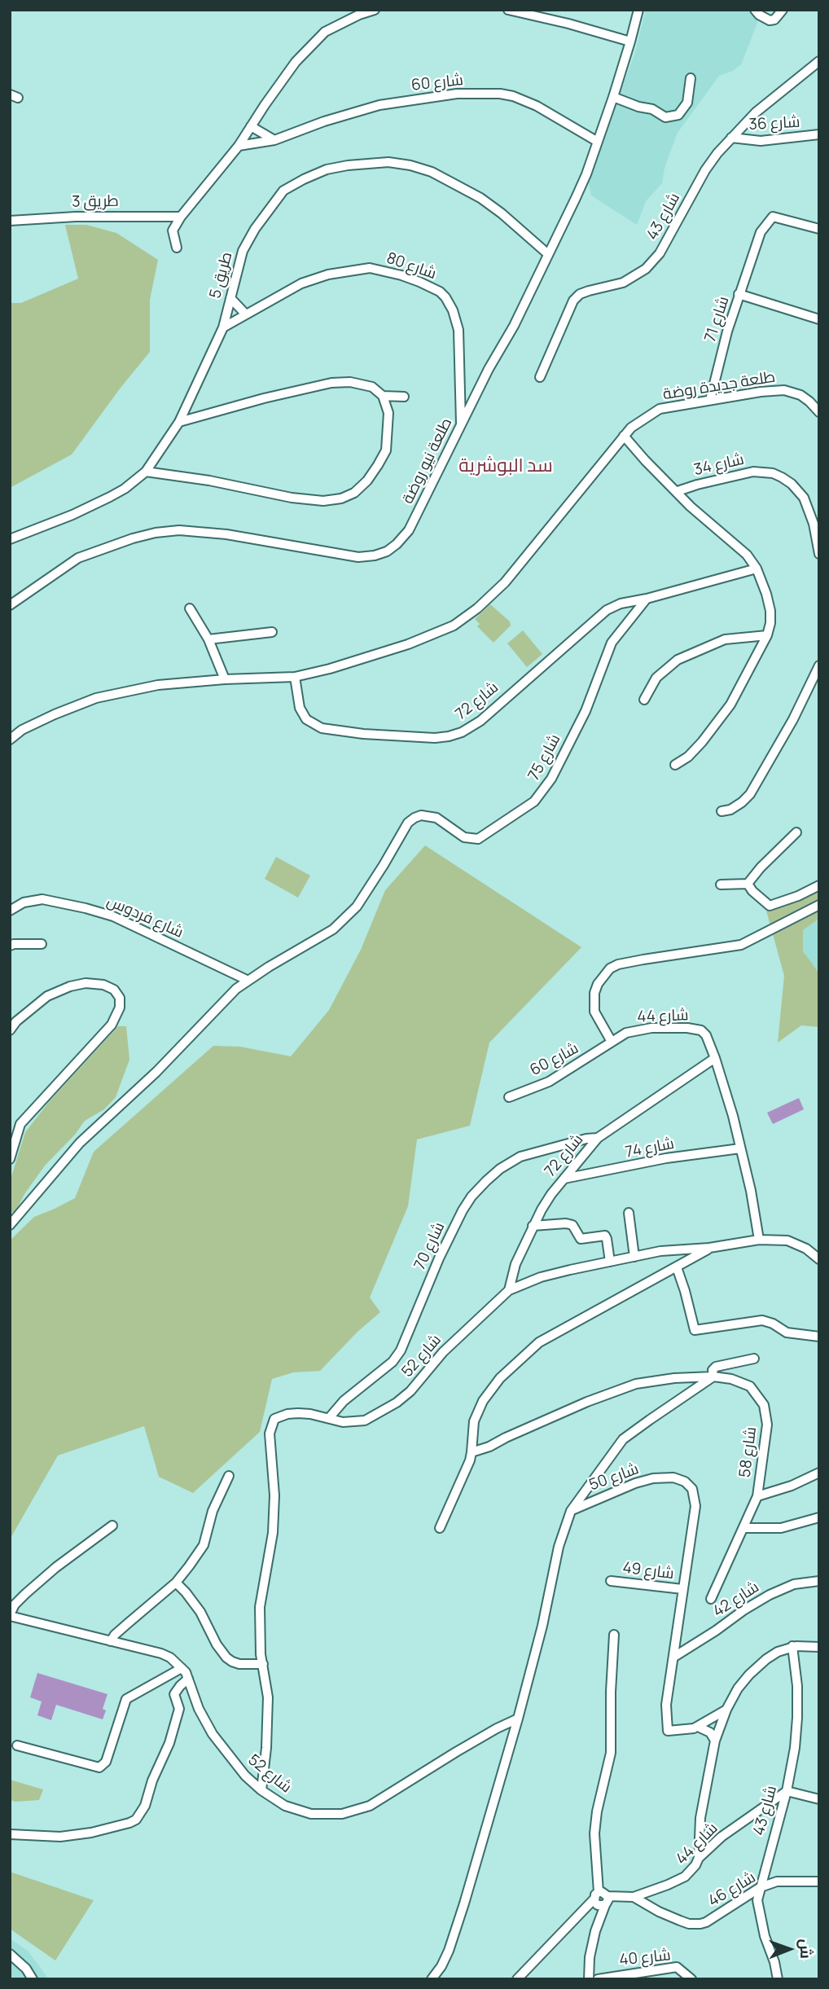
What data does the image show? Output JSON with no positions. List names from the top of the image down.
{
  "streets": {
    "street": [
      "شارع 60",
      "شارع 36",
      "طريق 3",
      "شارع 43",
      "شارع 80",
      "طريق 5",
      "شارع 71",
      "طلعة جديدة روضة",
      "طلعة نيو روضة",
      "شارع 34",
      "شارع 72",
      "شارع 75",
      "شارع فردوس",
      "شارع 44",
      "شارع 74",
      "شارع 70",
      "شارع 52",
      "شارع 58",
      "شارع 50",
      "شارع 49",
      "شارع 42",
      "شارع 46",
      "شارع 40"
    ]
  },
  "crossings": [
    ["شارع 60", "طلعة نيو روضة"],
    ["شارع 60", "شارع 44"],
    ["شارع 36", "شارع 43"],
    ["شارع 43", "شارع 44"],
    ["شارع 43", "شارع 46"],
    ["شارع 80", "طريق 5"],
    ["شارع 80", "طلعة نيو روضة"],
    ["طريق 5", "طلعة نيو روضة"],
    ["شارع 71", "طلعة جديدة روضة"],
    ["شارع 72", "شارع 75"],
    ["شارع 72", "شارع 44"],
    ["شارع 72", "شارع 74"],
    ["شارع 72", "شارع 70"],
    ["شارع 72", "شارع 52"],
    ["شارع 75", "شارع فردوس"],
    ["شارع 44", "شارع 74"],
    ["شارع 44", "شارع 52"],
    ["شارع 44", "شارع 46"],
    ["شارع 70", "شارع 52"],
    ["شارع 58", "شارع 50"],
    ["شارع 50", "شارع 49"],
    ["شارع 50", "شارع 42"]
  ],
  "districts": ["سد البوشرية"],
  "north": "right"
}
